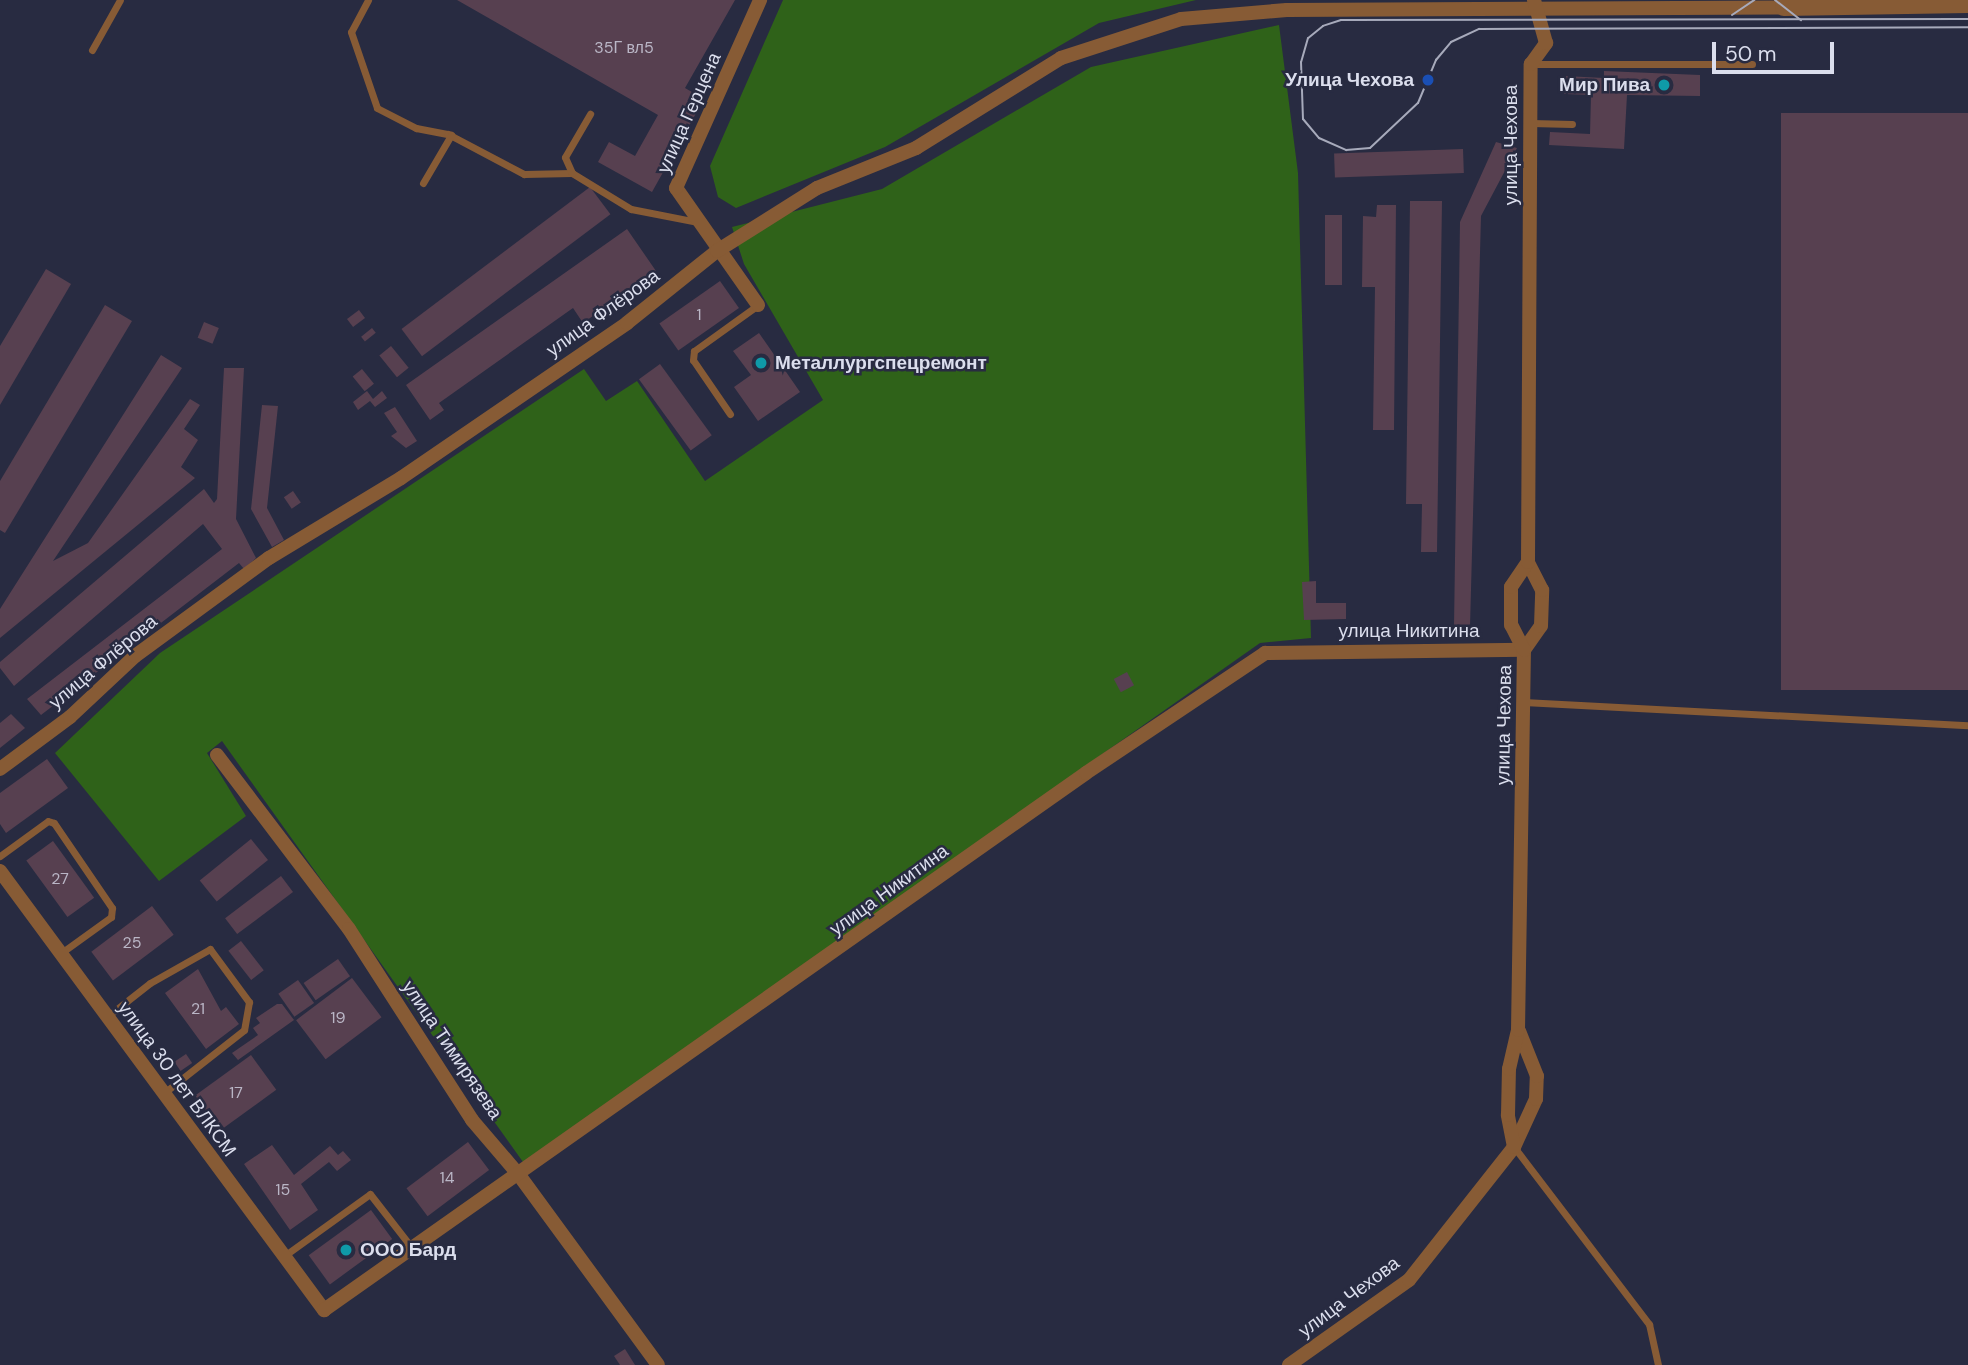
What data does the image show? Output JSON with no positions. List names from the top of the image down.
{
  "streets": {
    "street": [
      "улица Герцена",
      "улица Чехова",
      "улица Флёрова",
      "улица Никитина",
      "улица Тимирязева",
      "улица 30 лет ВЛКСМ"
    ]
  },
  "crossings": [
    ["улица Герцена", "улица Флёрова"],
    ["улица Чехова", "улица Флёрова"],
    ["улица Чехова", "улица Никитина"],
    ["улица Никитина", "улица Тимирязева"],
    ["улица Никитина", "улица 30 лет ВЛКСМ"]
  ],
  "places": [
    "Улица Чехова",
    "Мир Пива",
    "Металлургспецремонт",
    "ООО Бард"
  ],
  "house_numbers": [
    "35Г вл5",
    "1",
    "27",
    "25",
    "21",
    "19",
    "17",
    "14",
    "15"
  ],
  "scale_bar": "50 m"
}
